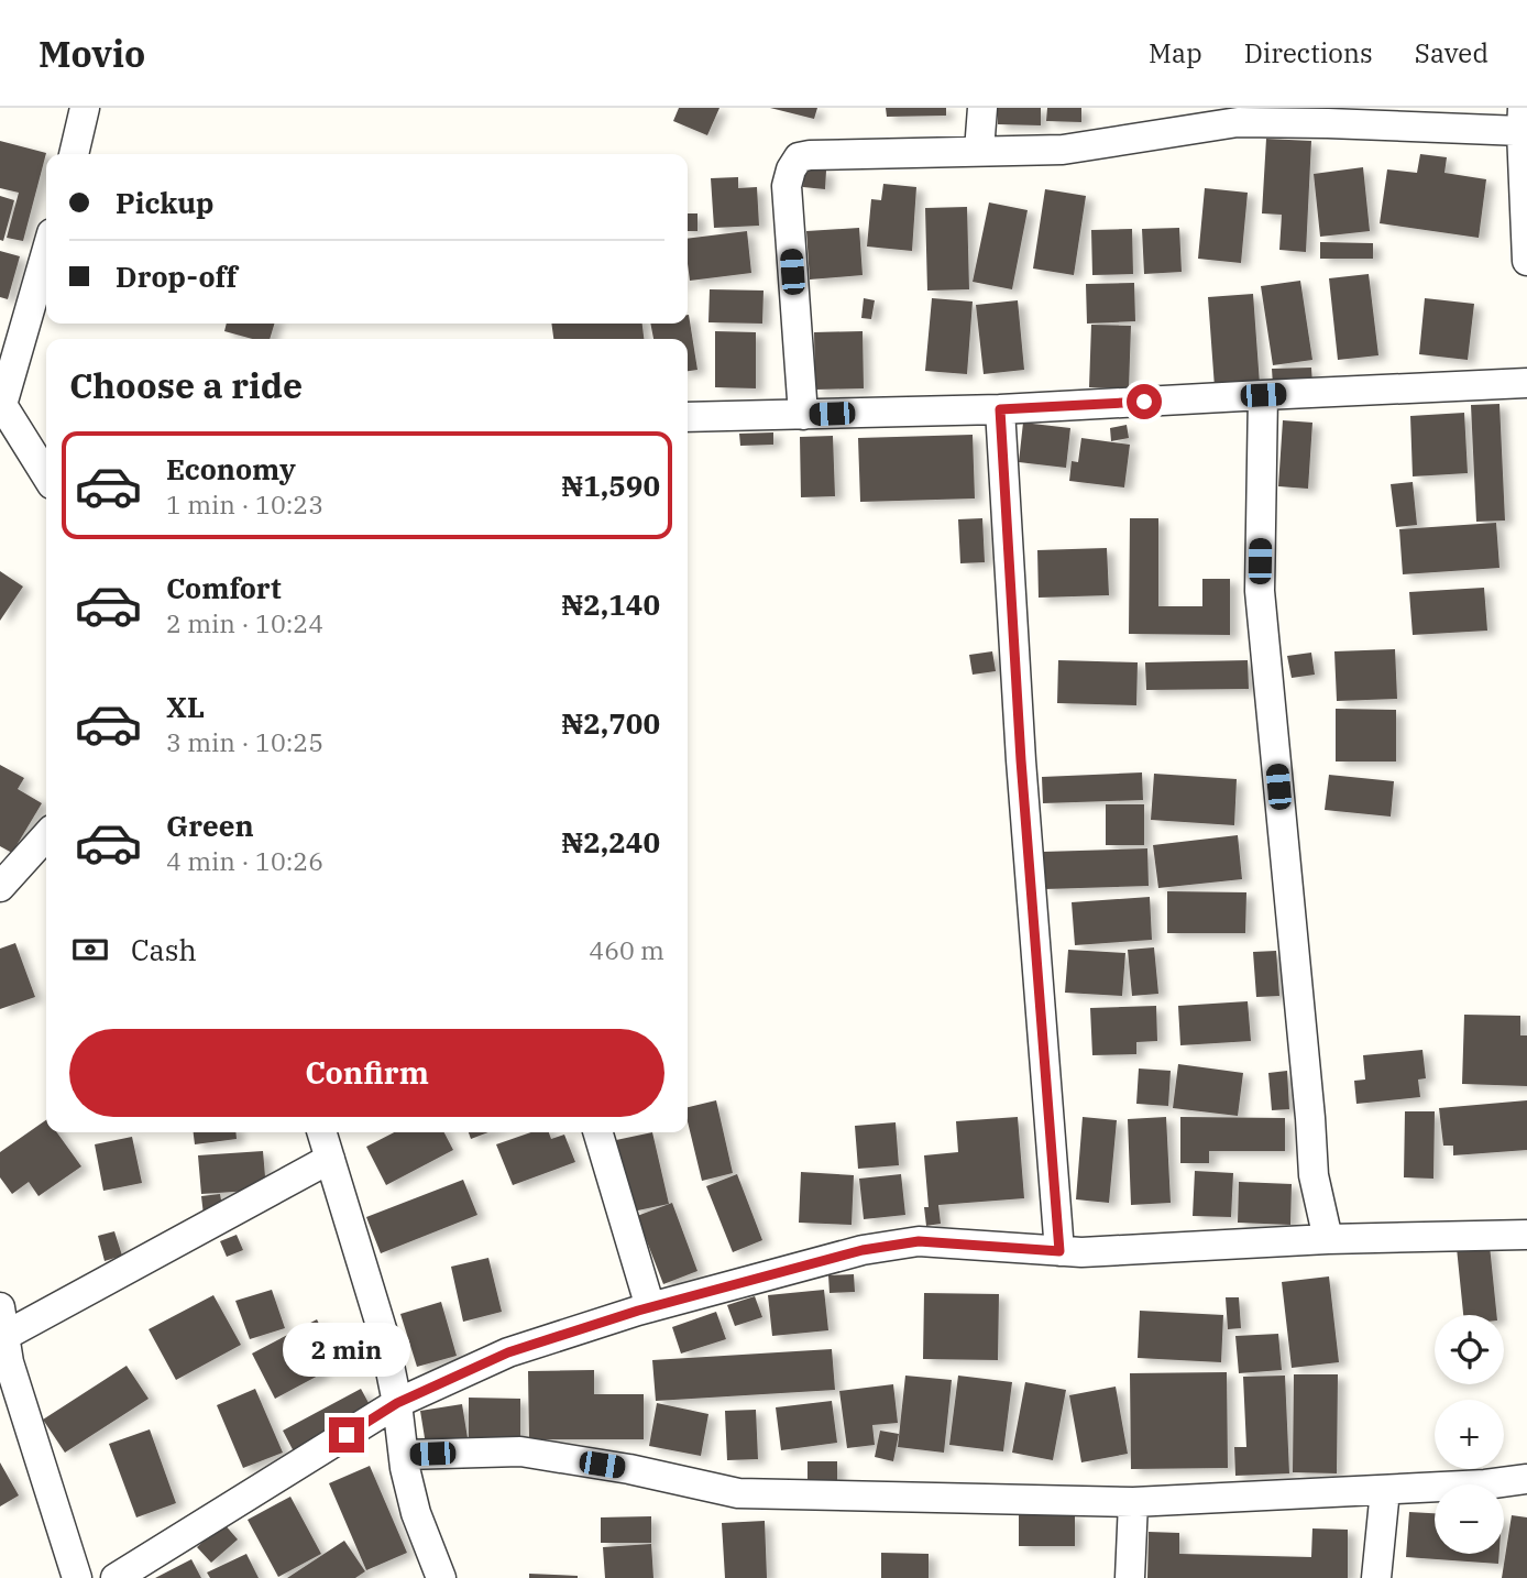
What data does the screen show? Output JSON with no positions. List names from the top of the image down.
{
  "page": {
    "header": "Movio",
    "nav": ["Map", "Directions", "Saved"],
    "banner": ["Pickup", "Drop-off"],
    "heading": "Choose a ride",
    "list": [
      {
        "name": "Economy",
        "note": "1 min · 10:23",
        "value": "₦1,590"
      },
      {
        "name": "Comfort",
        "note": "2 min · 10:24",
        "value": "₦2,140"
      },
      {
        "name": "XL",
        "note": "3 min · 10:25",
        "value": "₦2,700"
      },
      {
        "name": "Green",
        "note": "4 min · 10:26",
        "value": "₦2,240"
      }
    ],
    "pay": ["Cash", "460 m"],
    "buttons": "Confirm",
    "map_buttons": ["+", "−"],
    "bubble": "2 min"
  }
}
